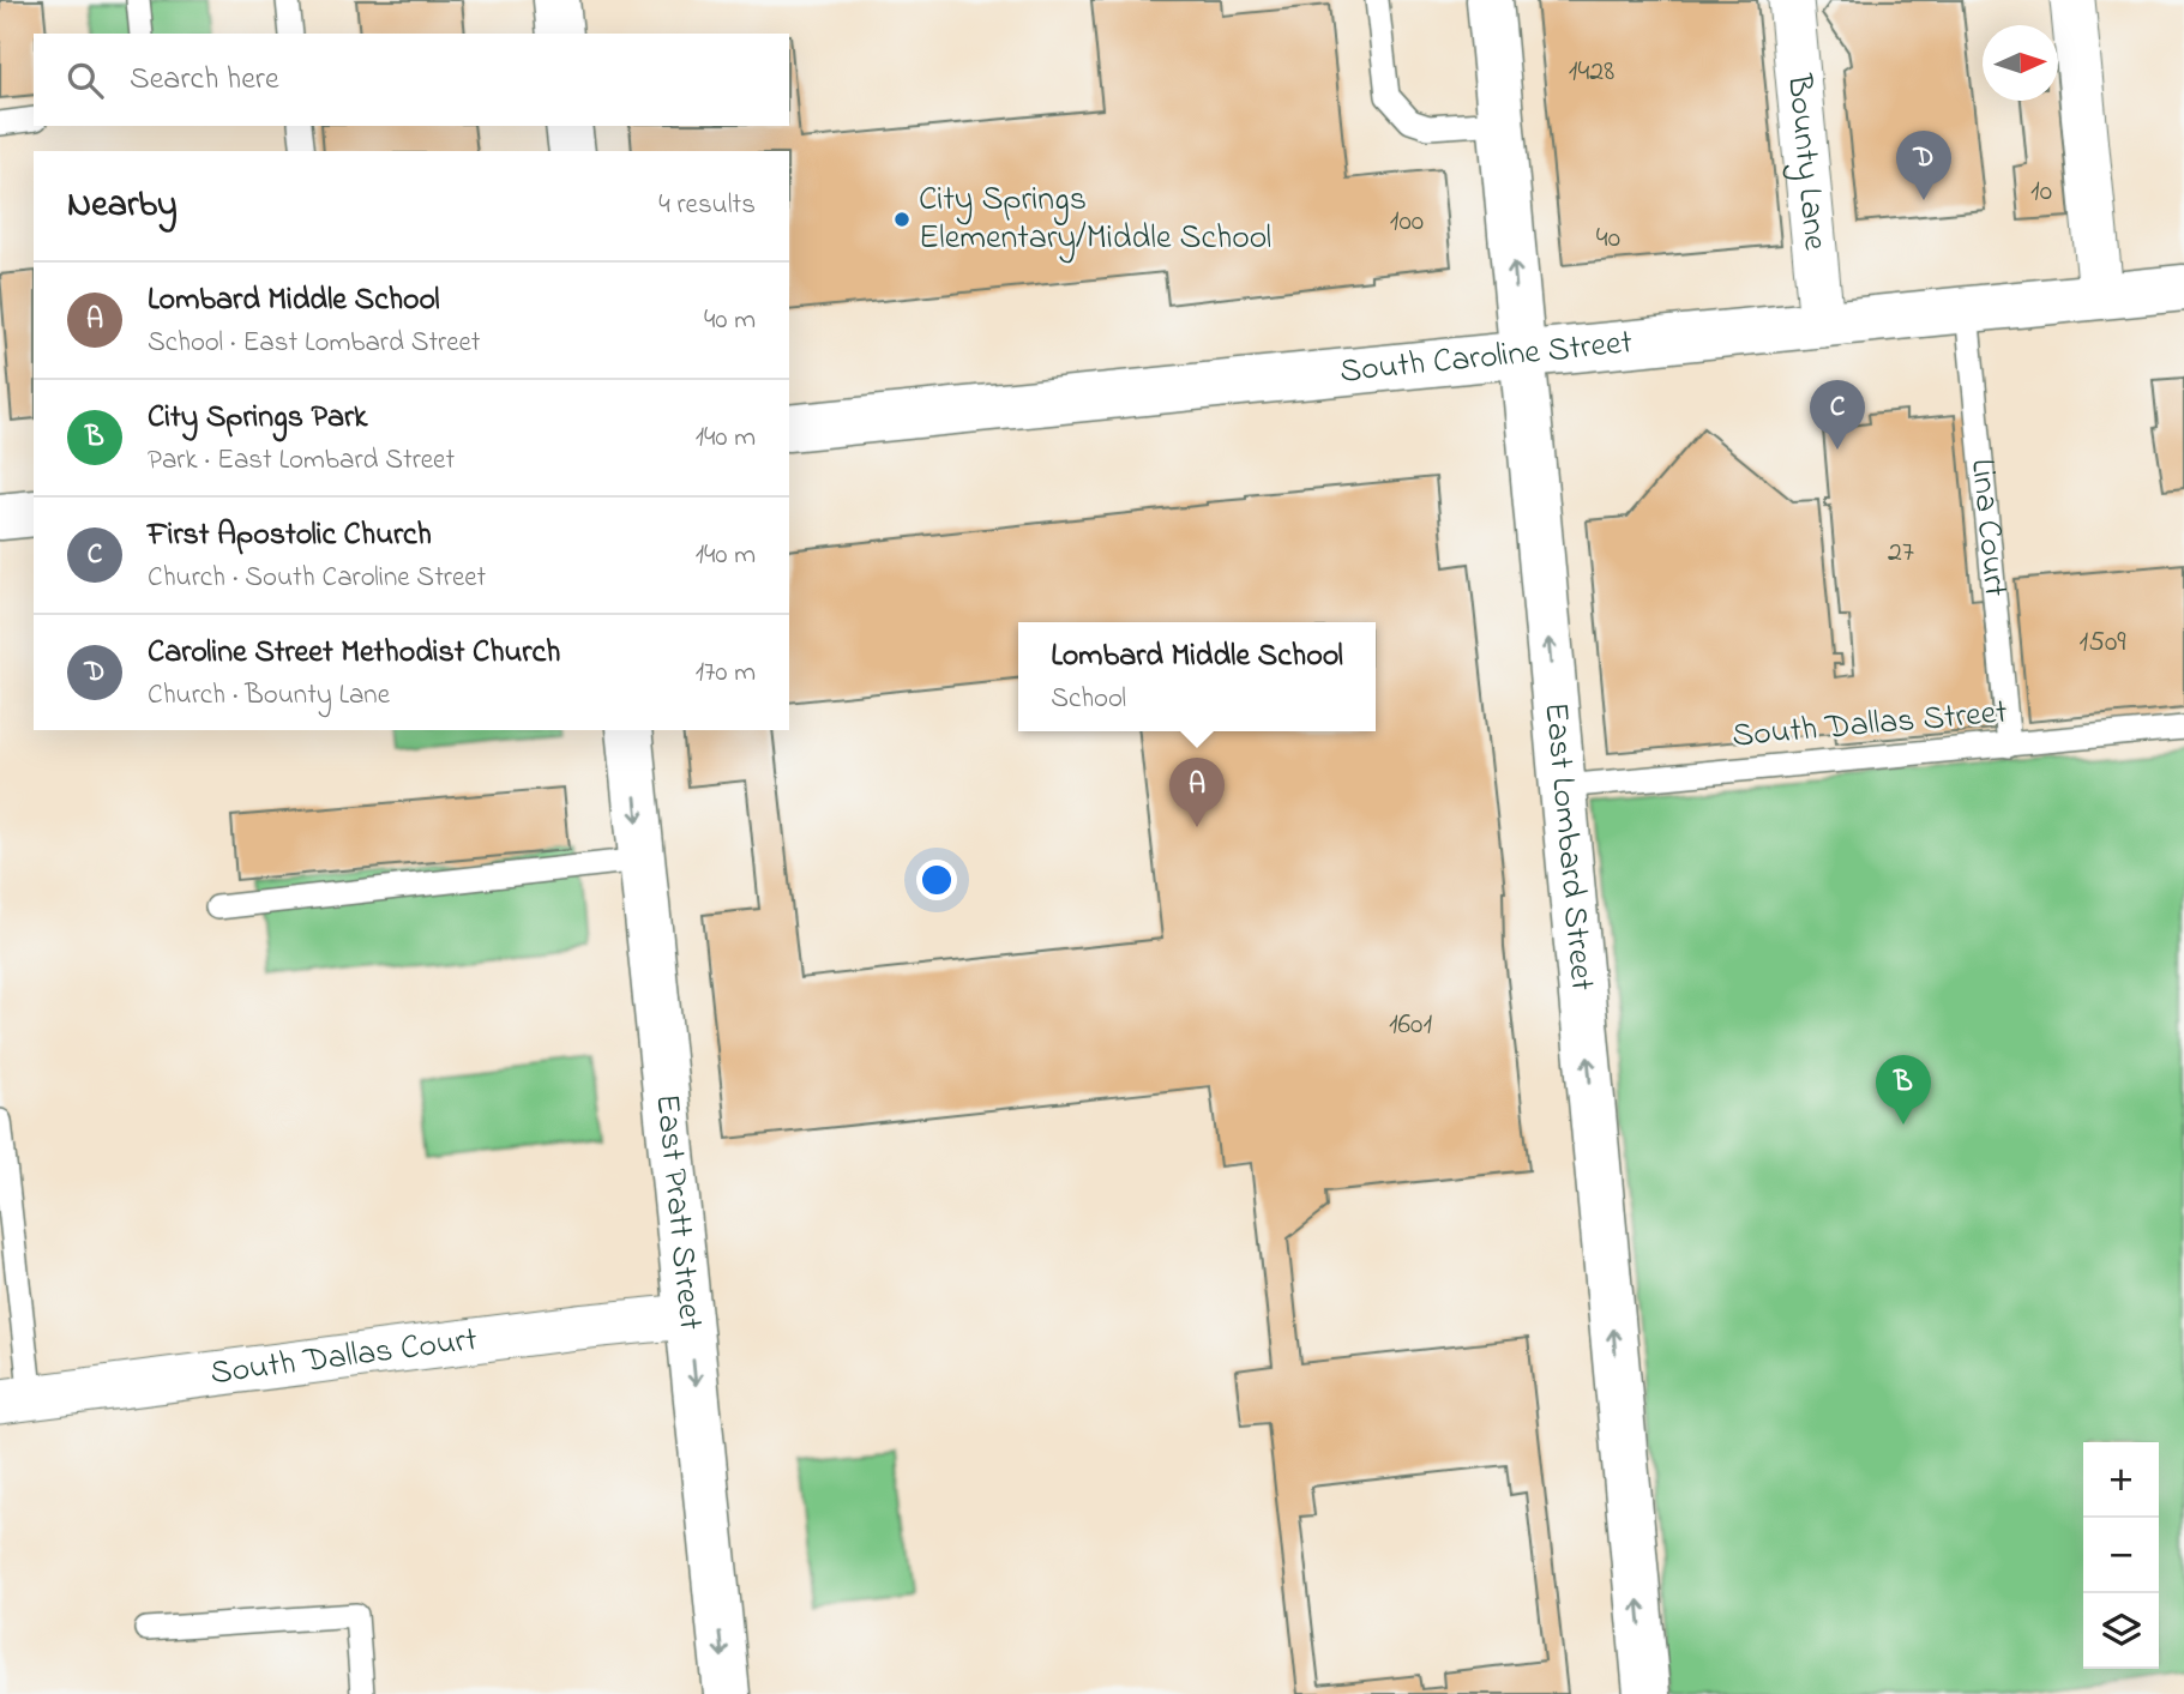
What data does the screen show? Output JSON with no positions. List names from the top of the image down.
{
  "streets": {
    "main road": ["South Caroline Street", "East Lombard Street", "East Pratt Street"],
    "street": ["Bounty Lane", "South Dallas Court"],
    "lane": ["Lina Court", "South Dallas Street"]
  },
  "crossings": [
    ["Bounty Lane", "South Caroline Street"],
    ["South Caroline Street", "Lina Court"],
    ["South Caroline Street", "East Lombard Street"],
    ["Lina Court", "South Dallas Street"],
    ["South Dallas Street", "East Lombard Street"],
    ["East Pratt Street", "South Dallas Court"]
  ],
  "one_way": ["East Lombard Street", "East Pratt Street"],
  "places": ["City Springs Elementary/Middle School"],
  "house_numbers": [
    "1428",
    "10",
    "100",
    "40",
    "27",
    "1509",
    "1601"
  ],
  "north": "right",
  "page": {
    "search": "Search here",
    "pins": [
      "D",
      "C",
      "A",
      "B"
    ],
    "heading": ["Nearby", "4 results"],
    "list": [
      {
        "mark": "A",
        "name": "Lombard Middle School",
        "note": "School · East Lombard Street",
        "value": "40 m"
      },
      {
        "mark": "B",
        "name": "City Springs Park",
        "note": "Park · East Lombard Street",
        "value": "140 m"
      },
      {
        "mark": "C",
        "name": "First Apostolic Church",
        "note": "Church · South Caroline Street",
        "value": "140 m"
      },
      {
        "mark": "D",
        "name": "Caroline Street Methodist Church",
        "note": "Church · Bounty Lane",
        "value": "170 m"
      }
    ],
    "popup": ["Lombard Middle School", "School"],
    "map_buttons": ["+", "−"]
  }
}
